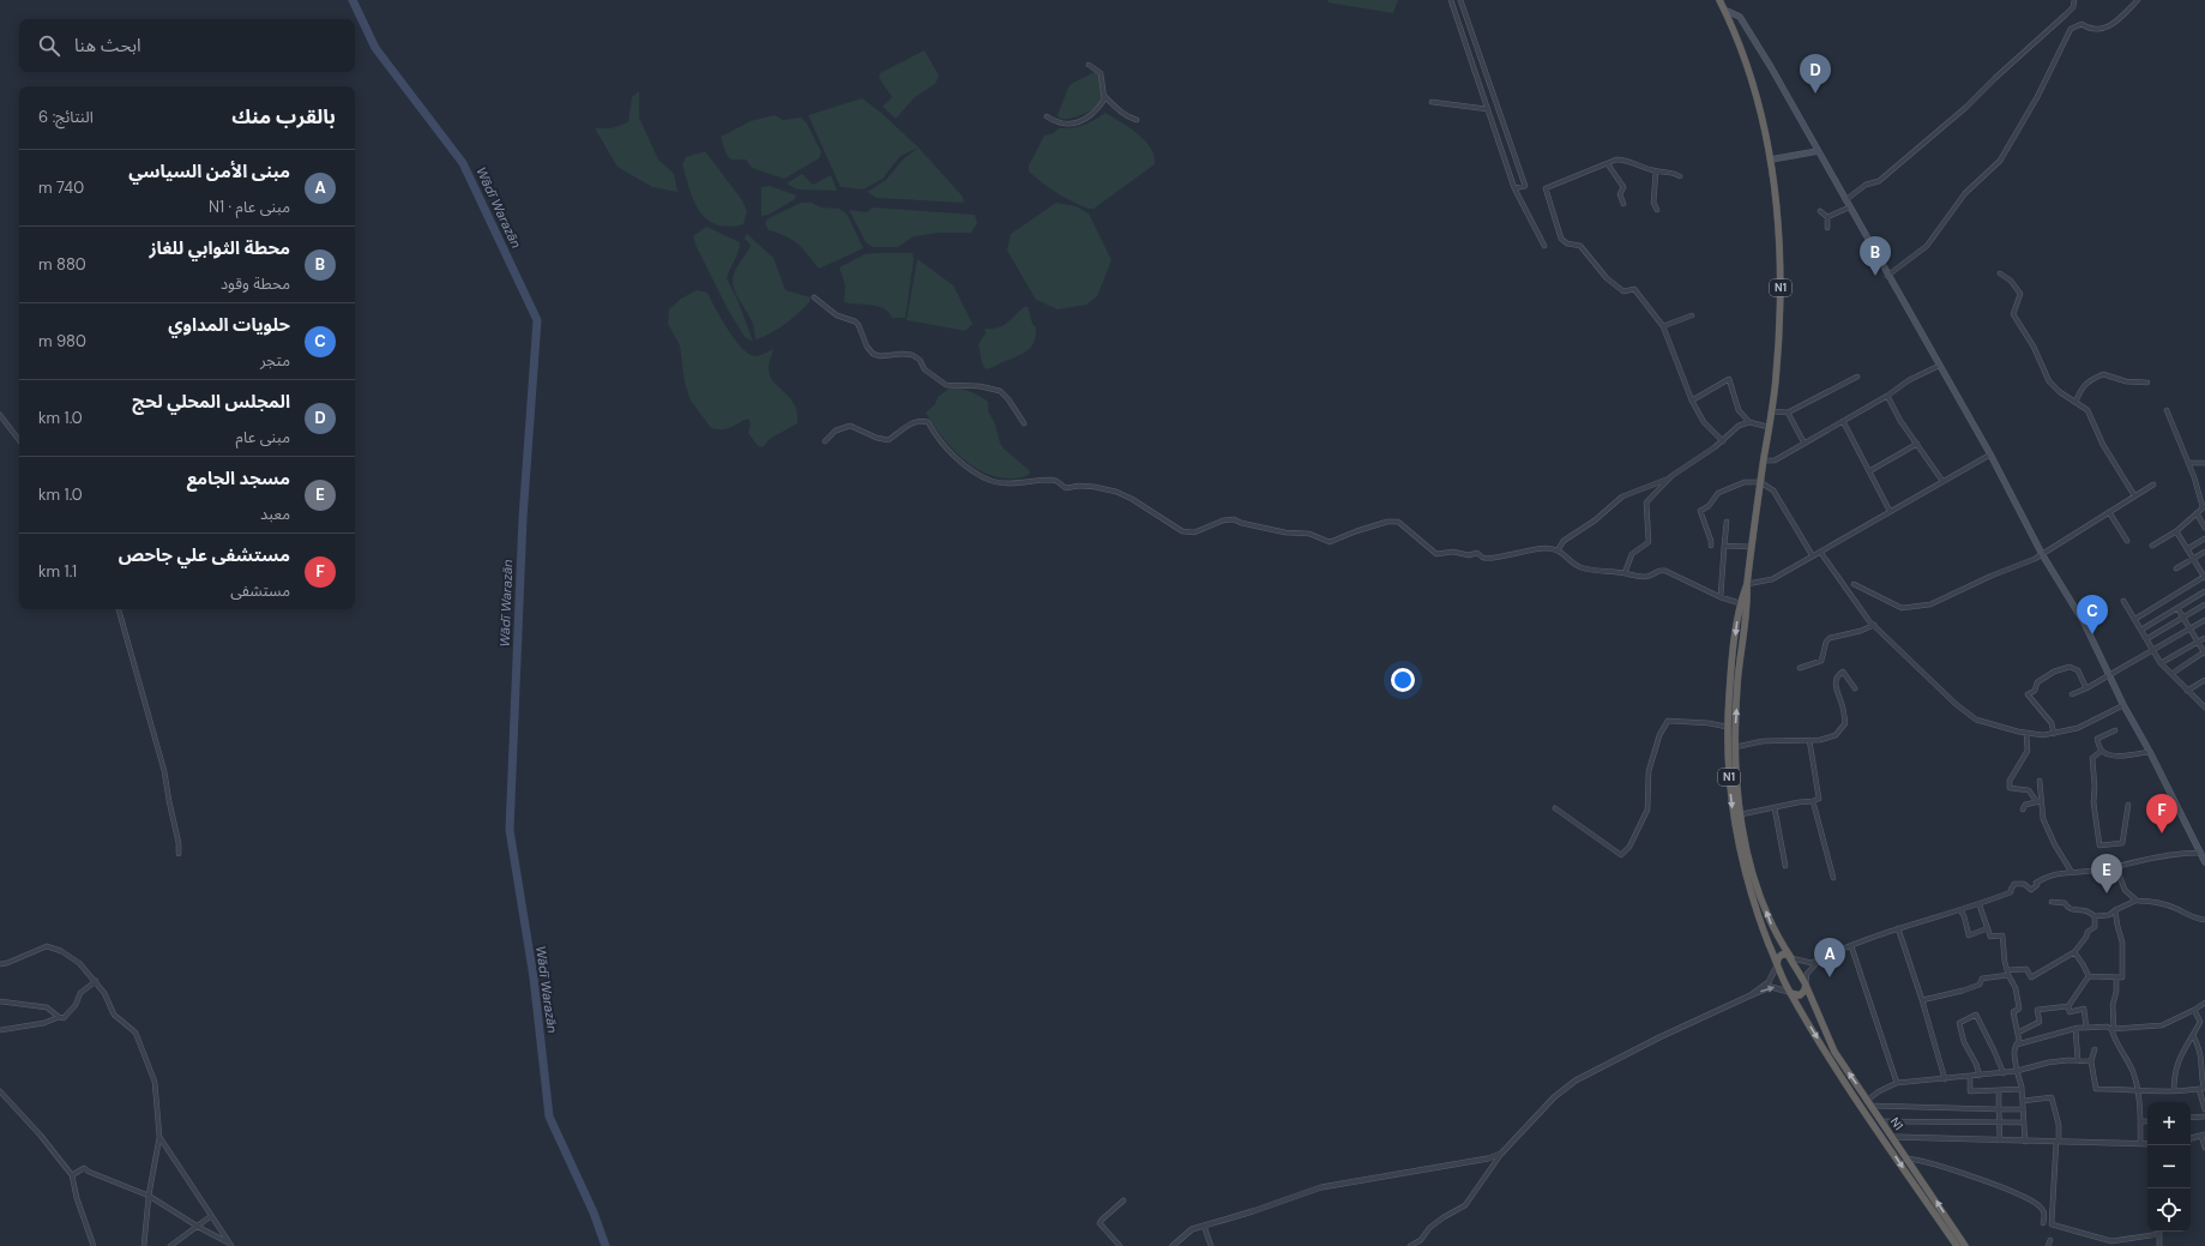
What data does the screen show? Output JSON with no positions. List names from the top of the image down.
{
  "streets": {
    "highway": ["N1"]
  },
  "water": ["Wādī Warazān"],
  "page": {
    "search": "ابحث هنا",
    "pins": [
      "D",
      "B",
      "C",
      "F",
      "E",
      "A"
    ],
    "heading": ["بالقرب منك", "النتائج: 6"],
    "list": [
      {
        "mark": "A",
        "name": "مبنى الأمن السياسي",
        "note": "مبنى عام · N1",
        "value": "740 m"
      },
      {
        "mark": "B",
        "name": "محطة الثوابي للغاز",
        "note": "محطة وقود",
        "value": "880 m"
      },
      {
        "mark": "C",
        "name": "حلويات المداوي",
        "note": "متجر",
        "value": "980 m"
      },
      {
        "mark": "D",
        "name": "المجلس المحلي لحج",
        "note": "مبنى عام",
        "value": "1.0 km"
      },
      {
        "mark": "E",
        "name": "مسجد الجامع",
        "note": "معبد",
        "value": "1.0 km"
      },
      {
        "mark": "F",
        "name": "مستشفى علي جاحص",
        "note": "مستشفى",
        "value": "1.1 km"
      }
    ],
    "map_buttons": ["+", "−"]
  }
}
